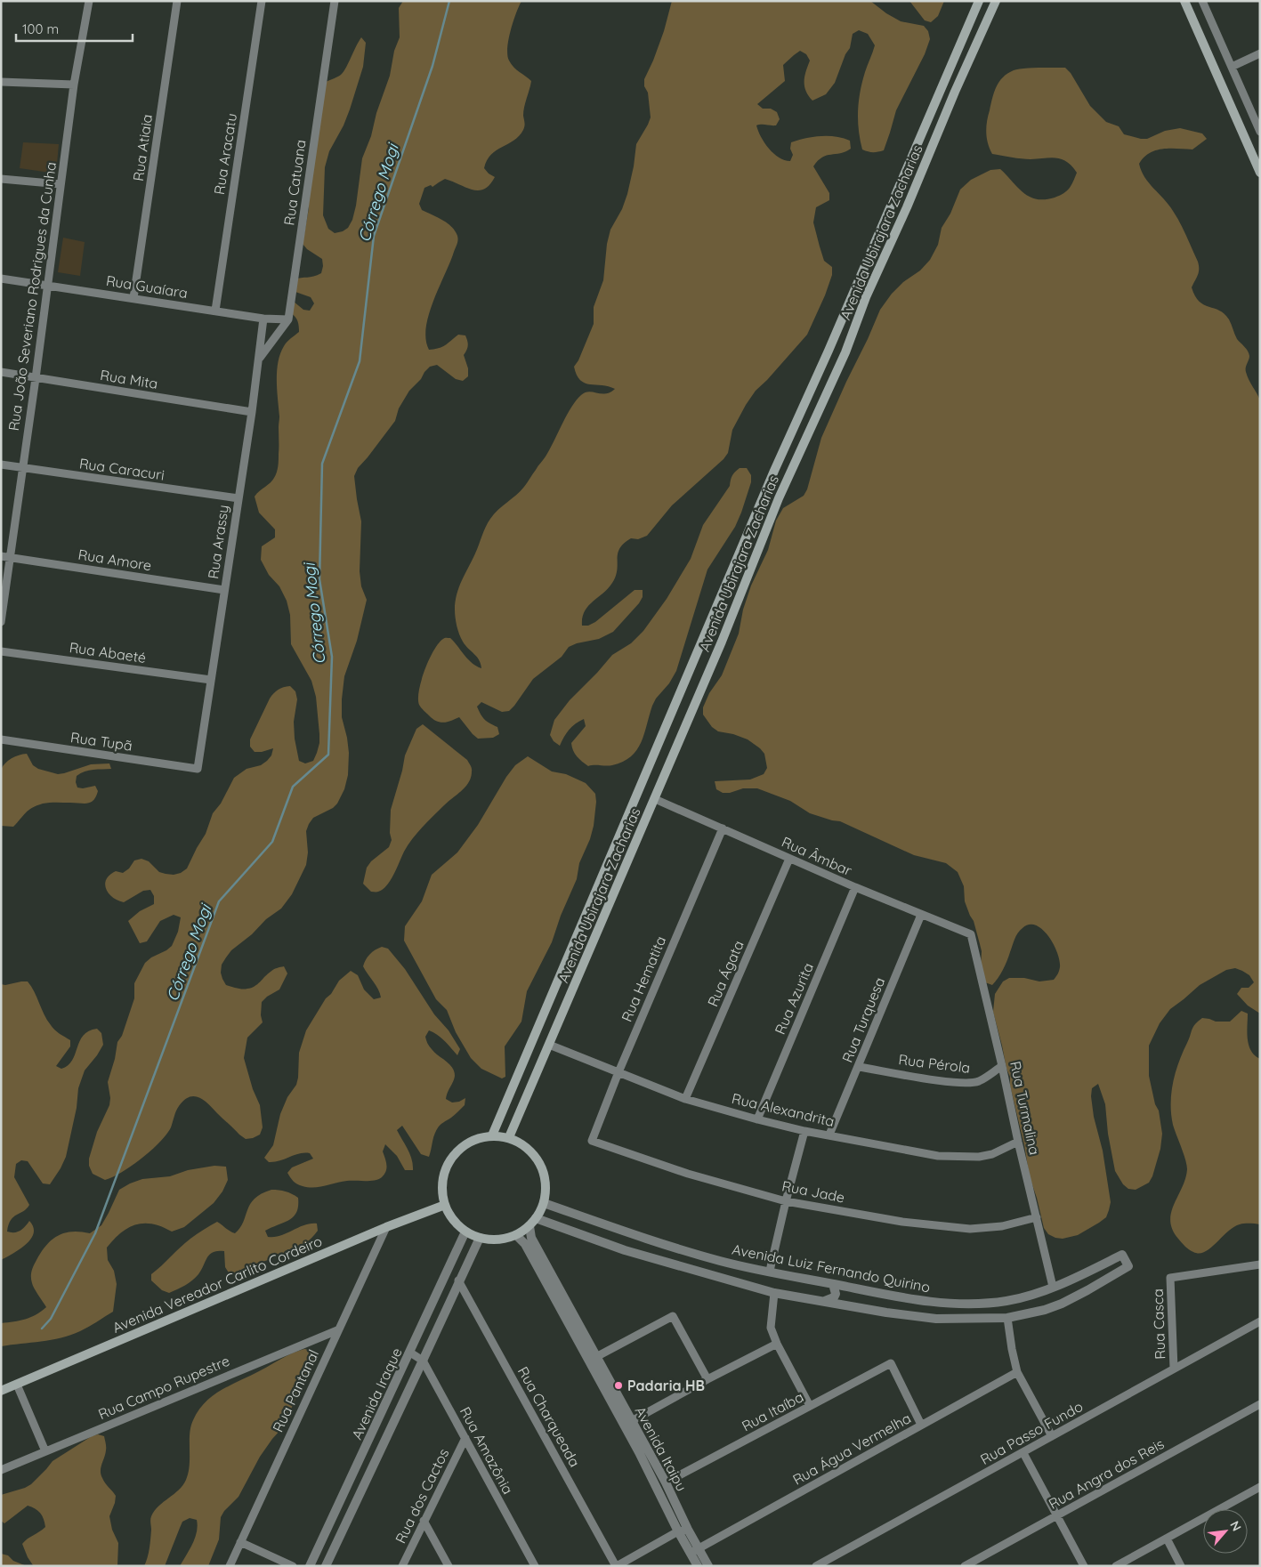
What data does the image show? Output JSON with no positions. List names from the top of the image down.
{
  "streets": {
    "main road": ["Avenida Ubirajara Zacharias", "Avenida Vereador Carlito Cordeiro"],
    "street": [
      "Rua Atiaia",
      "Rua Aracatu",
      "Rua Catuana",
      "Rua Guaíara",
      "Rua João Severiano Rodrigues da Cunha",
      "Rua Mita",
      "Rua Caracuri",
      "Rua Arassy",
      "Rua Amore",
      "Rua Abaeté",
      "Rua Tupã",
      "Rua Âmbar",
      "Rua Ágata",
      "Rua Hematita",
      "Rua Azurita",
      "Rua Turquesa",
      "Rua Pérola",
      "Rua Turmalina",
      "Rua Alexandrita",
      "Rua Jade",
      "Avenida Luiz Fernando Quirino",
      "Rua Casca",
      "Rua Campo Rupestre",
      "Rua Pantanal",
      "Avenida Iraque",
      "Rua Itaíba",
      "Rua Charqueada",
      "Rua Passo Fundo",
      "Avenida Itaipu",
      "Rua Água Vermelha",
      "Rua Amazônia",
      "Rua Angra dos Reis",
      "Rua dos Cactos"
    ]
  },
  "crossings": [
    ["Rua Atiaia", "Rua Guaíara"],
    ["Rua Aracatu", "Rua Guaíara"],
    ["Rua Catuana", "Rua Guaíara"],
    ["Rua Catuana", "Rua Arassy"],
    ["Avenida Ubirajara Zacharias", "Rua Âmbar"],
    ["Avenida Ubirajara Zacharias", "Rua Alexandrita"],
    ["Avenida Ubirajara Zacharias", "Avenida Luiz Fernando Quirino"],
    ["Avenida Ubirajara Zacharias", "Avenida Vereador Carlito Cordeiro"],
    ["Avenida Ubirajara Zacharias", "Avenida Iraque"],
    ["Avenida Ubirajara Zacharias", "Avenida Itaipu"],
    ["Rua Guaíara", "Rua João Severiano Rodrigues da Cunha"],
    ["Rua Guaíara", "Rua Arassy"],
    ["Rua João Severiano Rodrigues da Cunha", "Rua Mita"],
    ["Rua João Severiano Rodrigues da Cunha", "Rua Caracuri"],
    ["Rua João Severiano Rodrigues da Cunha", "Rua Amore"],
    ["Rua Mita", "Rua Arassy"],
    ["Rua Caracuri", "Rua Arassy"],
    ["Rua Arassy", "Rua Amore"],
    ["Rua Arassy", "Rua Abaeté"],
    ["Rua Arassy", "Rua Tupã"],
    ["Rua Âmbar", "Rua Ágata"],
    ["Rua Âmbar", "Rua Hematita"],
    ["Rua Âmbar", "Rua Azurita"],
    ["Rua Âmbar", "Rua Turquesa"],
    ["Rua Âmbar", "Rua Turmalina"],
    ["Rua Ágata", "Rua Alexandrita"],
    ["Rua Hematita", "Rua Alexandrita"],
    ["Rua Hematita", "Rua Jade"],
    ["Rua Azurita", "Rua Alexandrita"],
    ["Rua Turquesa", "Rua Pérola"],
    ["Rua Turquesa", "Rua Alexandrita"],
    ["Rua Pérola", "Rua Turmalina"],
    ["Rua Turmalina", "Rua Alexandrita"],
    ["Rua Turmalina", "Rua Jade"],
    ["Rua Turmalina", "Avenida Luiz Fernando Quirino"],
    ["Avenida Luiz Fernando Quirino", "Avenida Vereador Carlito Cordeiro"],
    ["Avenida Luiz Fernando Quirino", "Avenida Iraque"],
    ["Avenida Luiz Fernando Quirino", "Avenida Itaipu"],
    ["Avenida Vereador Carlito Cordeiro", "Rua Pantanal"],
    ["Avenida Vereador Carlito Cordeiro", "Avenida Iraque"],
    ["Avenida Vereador Carlito Cordeiro", "Avenida Itaipu"],
    ["Rua Casca", "Rua Passo Fundo"],
    ["Rua Campo Rupestre", "Rua Pantanal"],
    ["Avenida Iraque", "Rua Charqueada"],
    ["Avenida Iraque", "Avenida Itaipu"],
    ["Avenida Iraque", "Rua Amazônia"],
    ["Rua Itaíba", "Avenida Itaipu"],
    ["Rua Itaíba", "Rua Água Vermelha"],
    ["Avenida Itaipu", "Rua Água Vermelha"],
    ["Rua Amazônia", "Rua dos Cactos"]
  ],
  "water": ["Córrego Mogi"],
  "places": ["Padaria HB"],
  "scale_bar": "100 m",
  "north": "top right"
}
